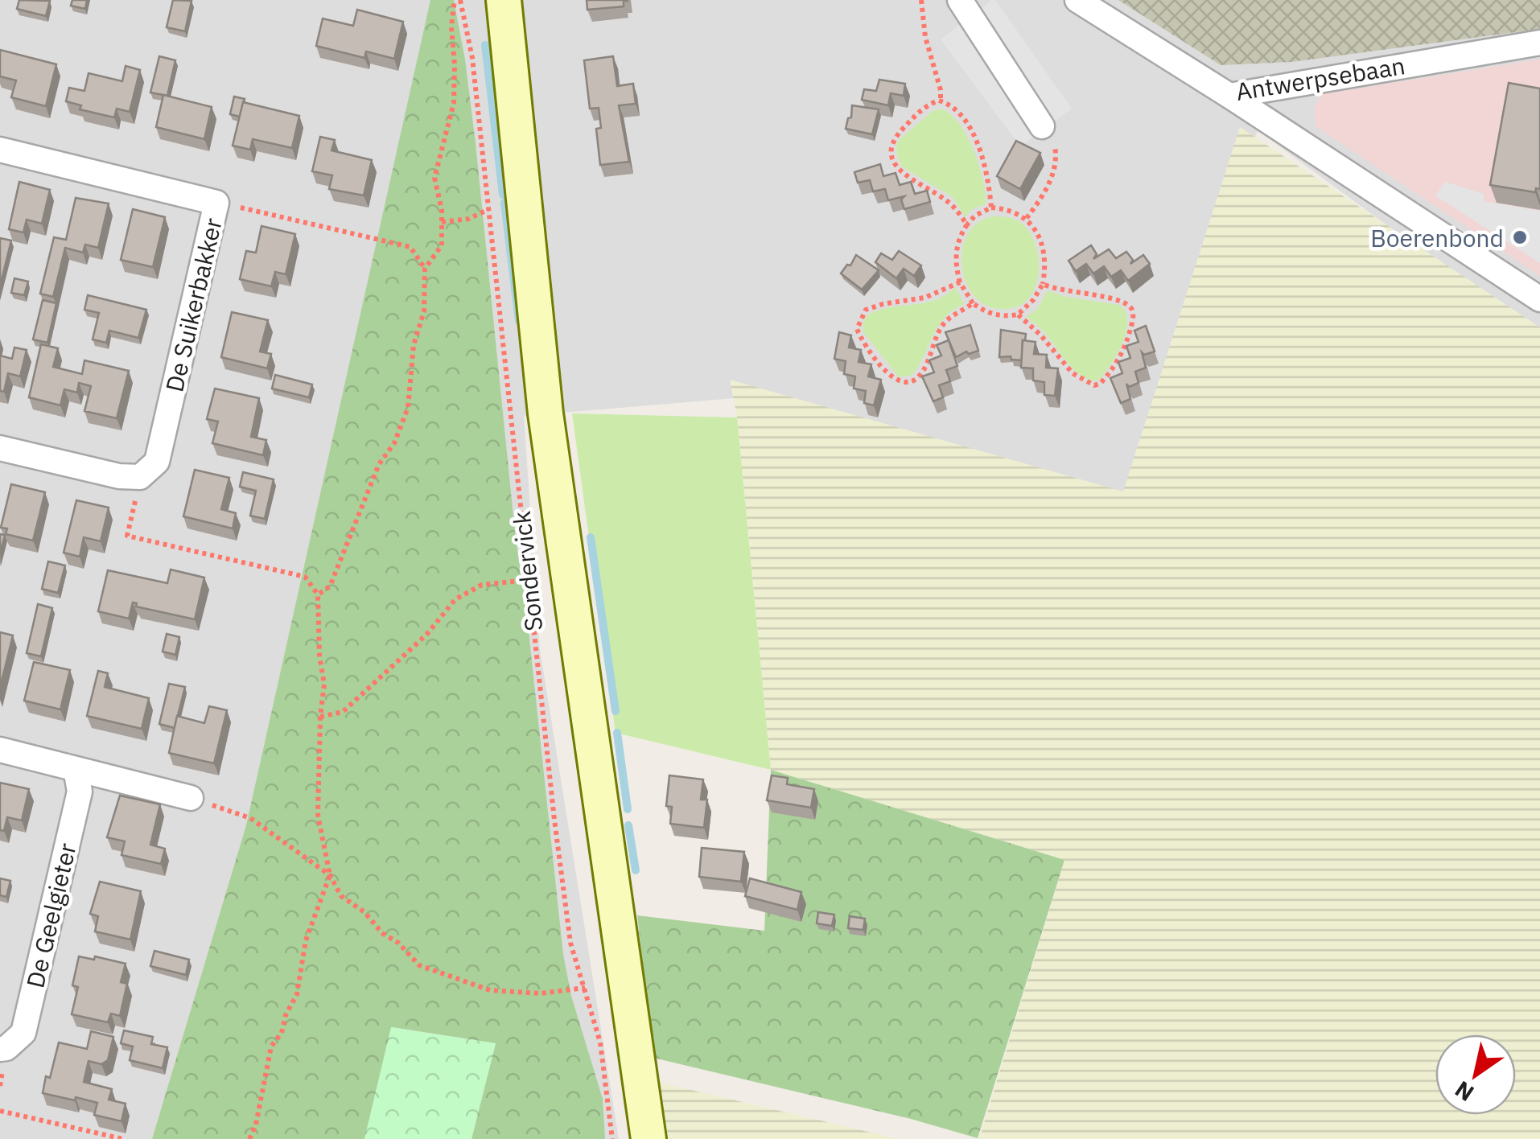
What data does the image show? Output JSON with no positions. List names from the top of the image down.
{
  "streets": {
    "street": [
      "Antwerpsebaan",
      "De Suikerbakker",
      "Sondervick",
      "De Geelgieter"
    ]
  },
  "places": ["Boerenbond"],
  "north": "bottom left"
}
